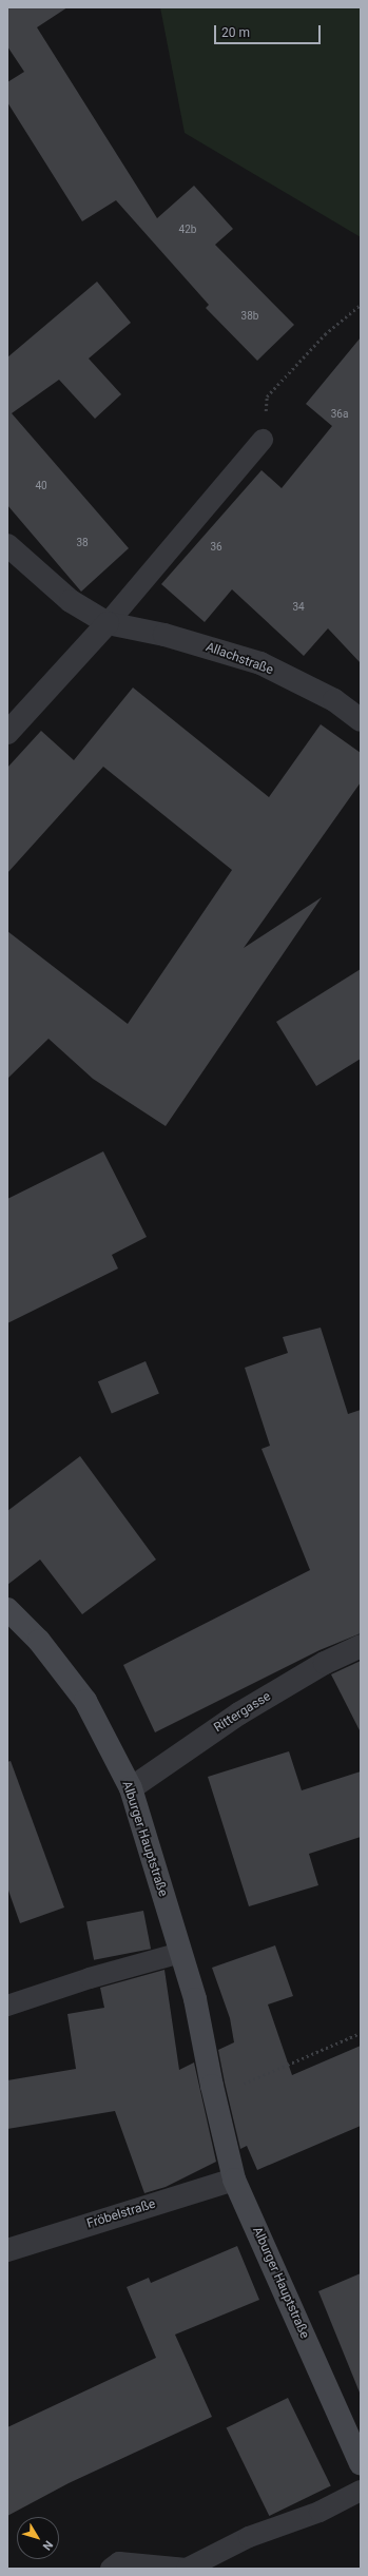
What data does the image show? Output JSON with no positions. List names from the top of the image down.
{
  "streets": {
    "street": [
      "Allachstraße",
      "Rittergasse",
      "Alburger Hauptstraße",
      "Fröbelstraße"
    ]
  },
  "crossings": [
    ["Rittergasse", "Alburger Hauptstraße"],
    ["Alburger Hauptstraße", "Fröbelstraße"]
  ],
  "house_numbers": [
    "42b",
    "38b",
    "36a",
    "40",
    "38",
    "36",
    "34"
  ],
  "scale_bar": "20 m",
  "north": "bottom right"
}
